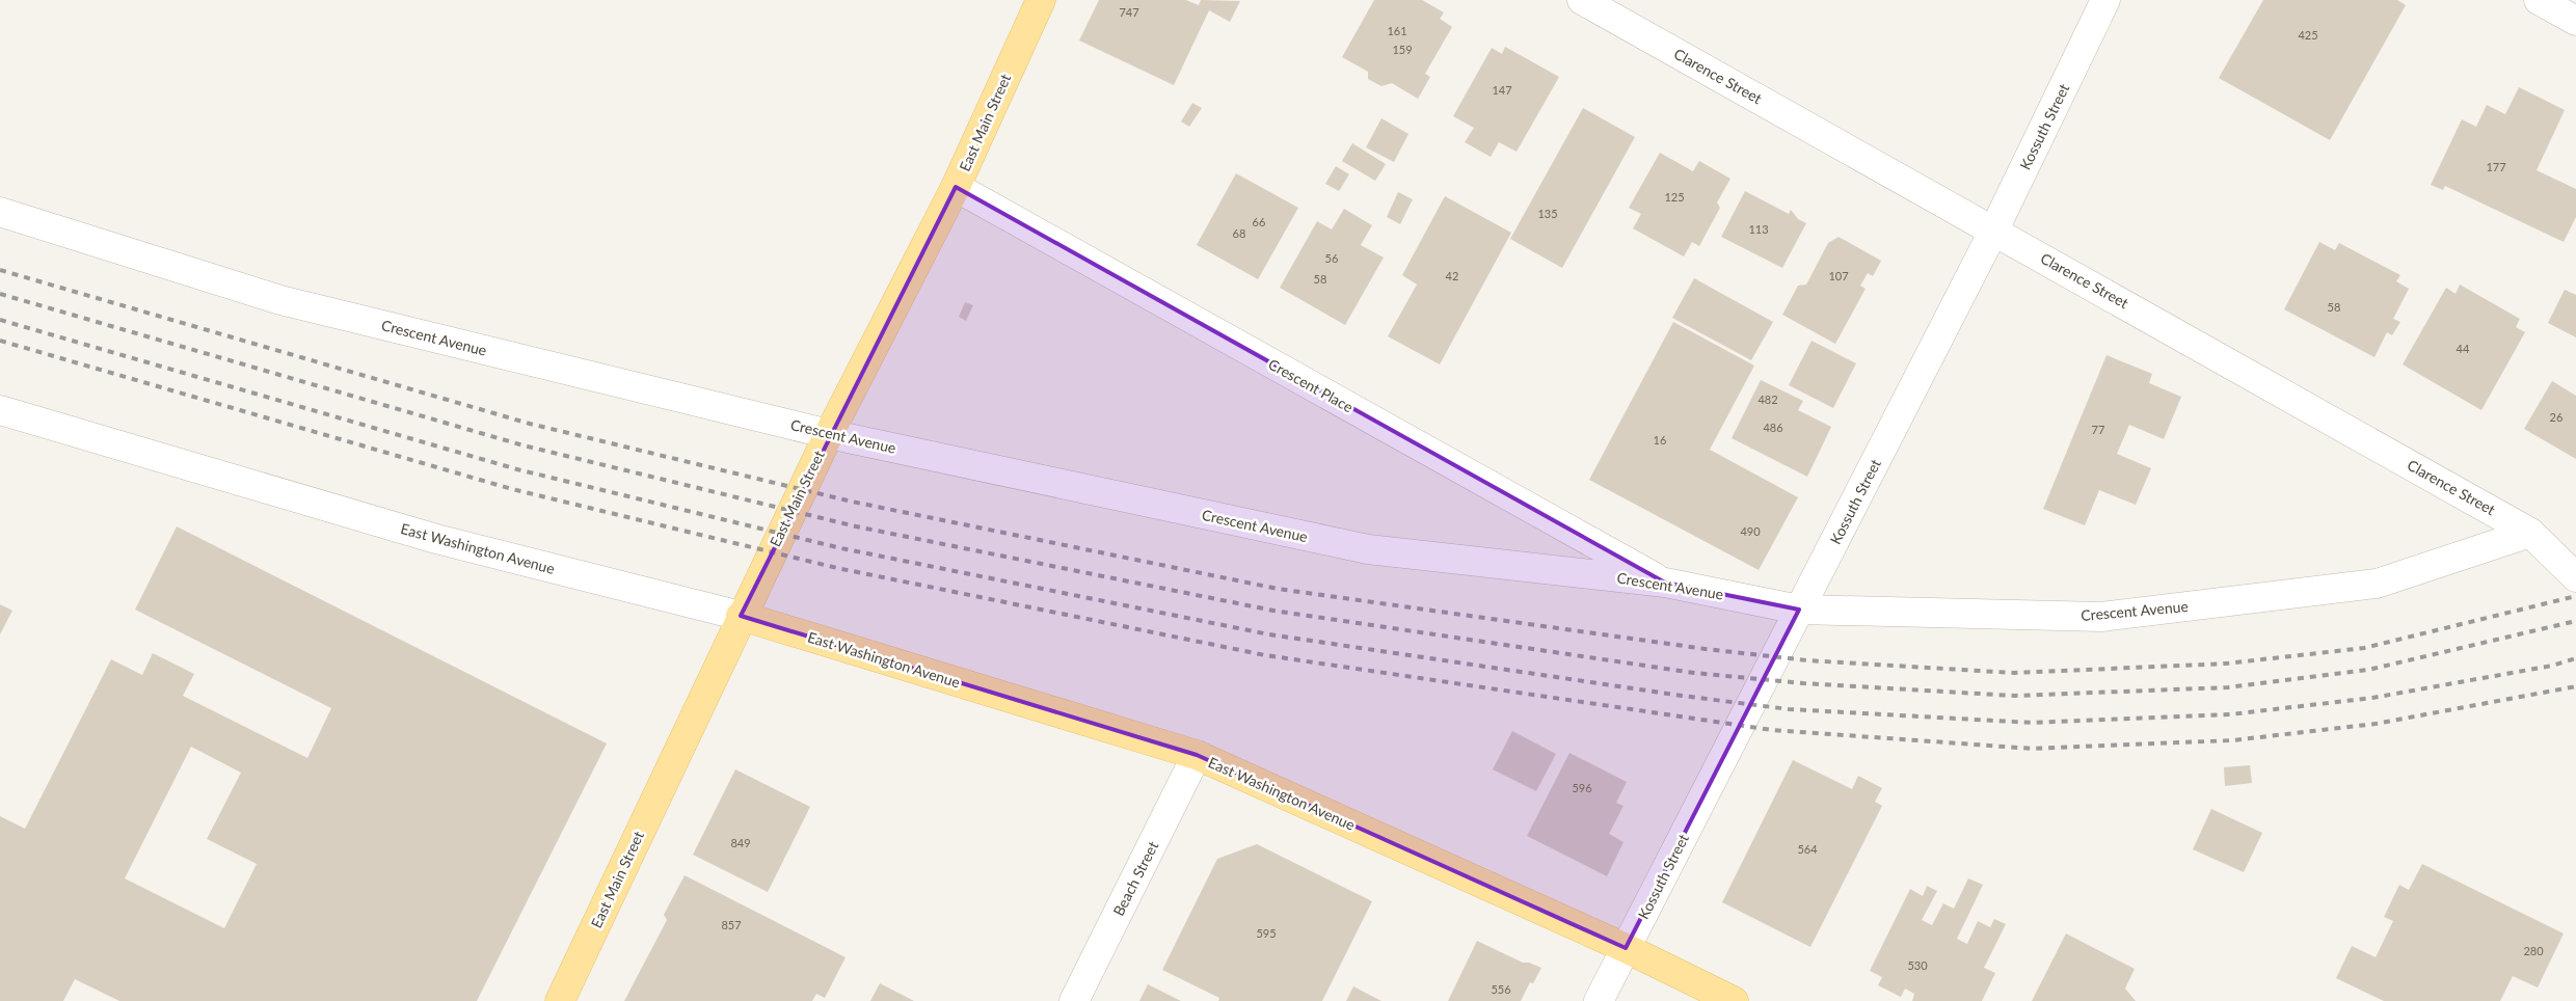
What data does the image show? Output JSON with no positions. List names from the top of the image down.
{
  "streets": {
    "main road": ["East Main Street", "East Washington Avenue"],
    "street": [
      "Clarence Street",
      "Kossuth Street",
      "Crescent Avenue",
      "Crescent Place",
      "Beach Street"
    ]
  },
  "crossings": [
    ["Clarence Street", "Kossuth Street"],
    ["Clarence Street", "Crescent Avenue"],
    ["East Main Street", "Crescent Avenue"],
    ["East Main Street", "Crescent Place"],
    ["East Main Street", "East Washington Avenue"],
    ["Kossuth Street", "Crescent Avenue"],
    ["Kossuth Street", "East Washington Avenue"],
    ["Crescent Avenue", "Crescent Place"],
    ["East Washington Avenue", "Beach Street"]
  ],
  "house_numbers": [
    "747",
    "161",
    "425",
    "159",
    "147",
    "177",
    "125",
    "135",
    "66",
    "113",
    "68",
    "56",
    "42",
    "107",
    "58",
    "58",
    "44",
    "482",
    "26",
    "486",
    "77",
    "16",
    "490",
    "596",
    "849",
    "564",
    "857",
    "595",
    "280",
    "530",
    "556"
  ]
}
